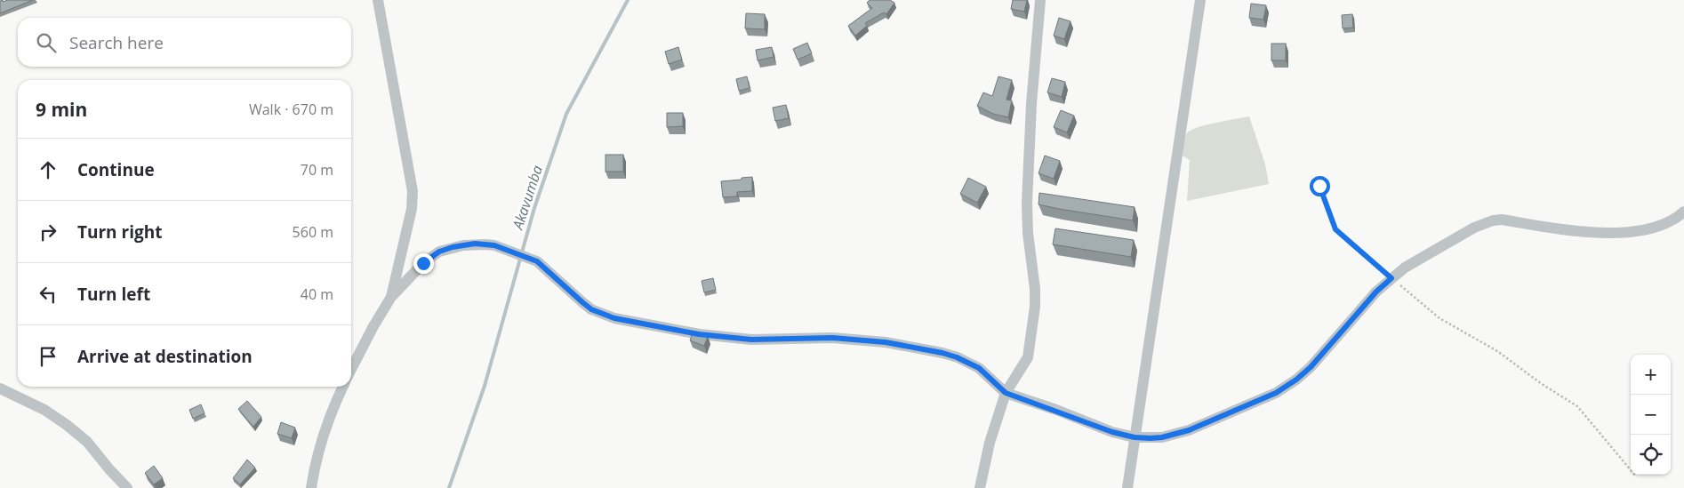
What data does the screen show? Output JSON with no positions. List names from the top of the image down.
{
  "water": ["Akavumba"],
  "page": {
    "search": "Search here",
    "heading": ["9 min", "Walk · 670 m"],
    "list": [
      ["Continue", "70 m"],
      ["Turn right", "560 m"],
      ["Turn left", "40 m"],
      "Arrive at destination"
    ],
    "map_buttons": ["+", "−"]
  }
}
